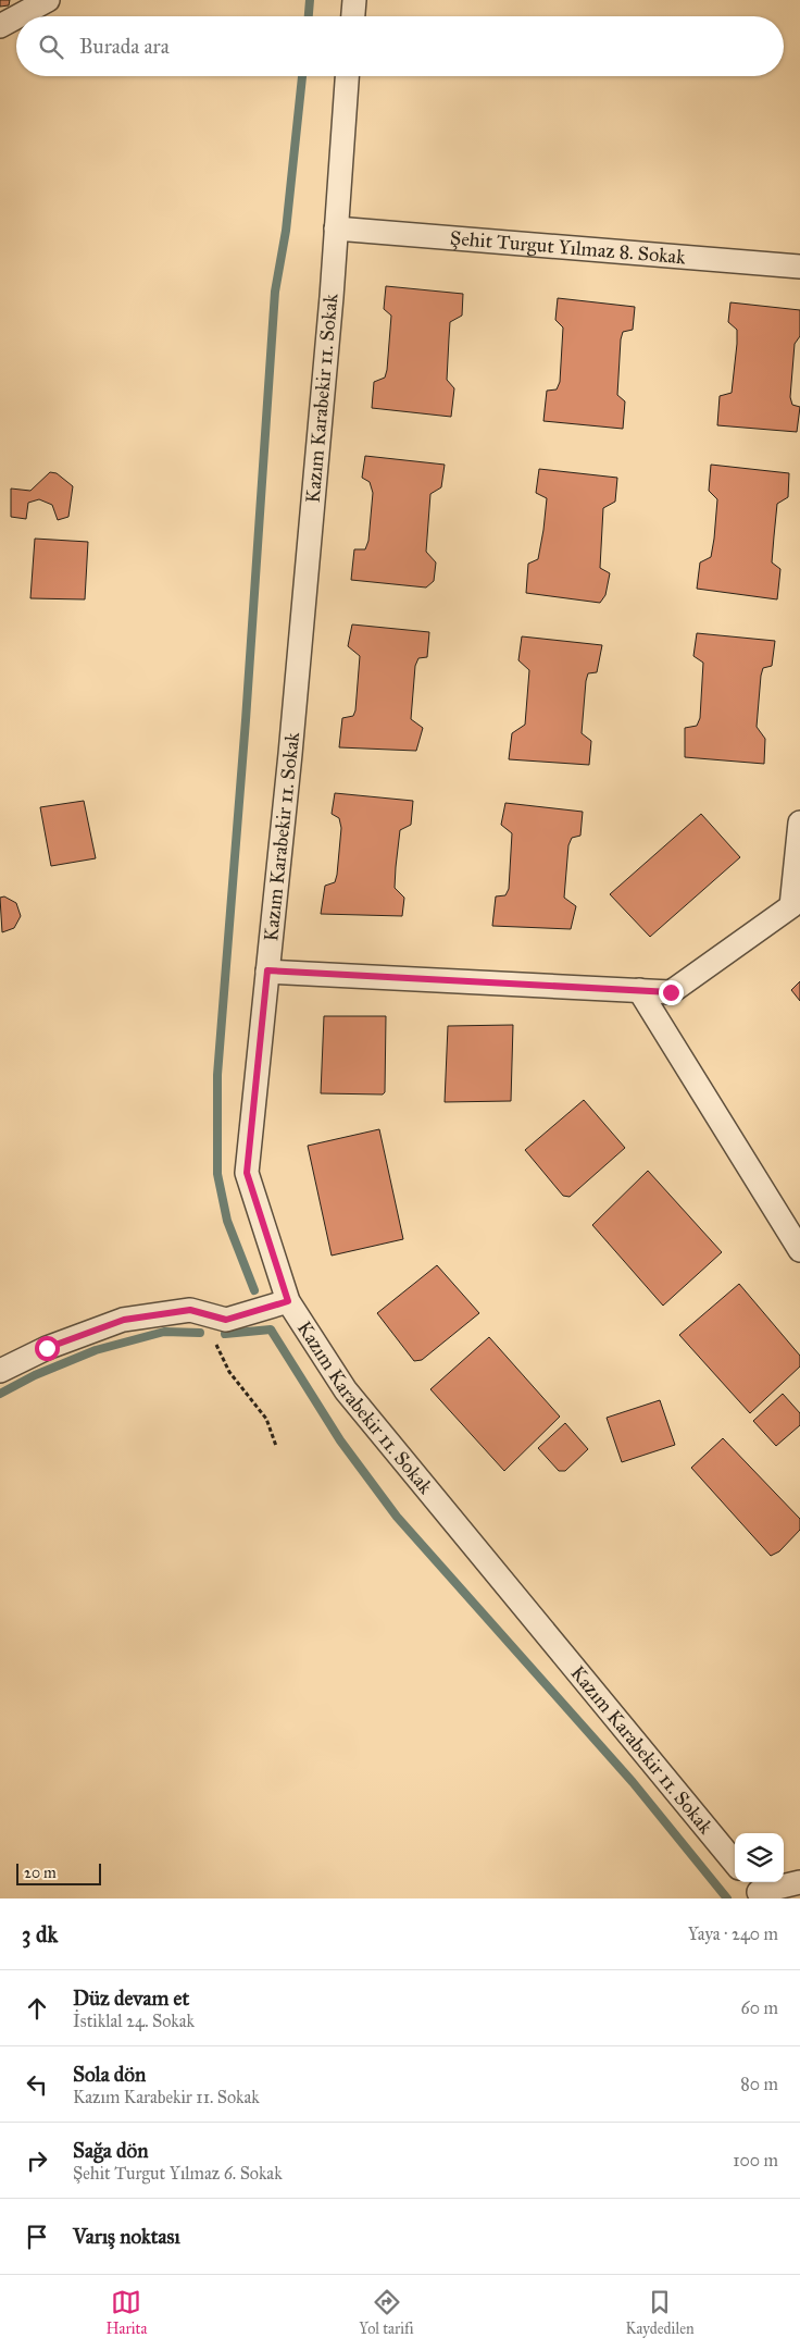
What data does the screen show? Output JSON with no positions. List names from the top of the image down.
{
  "streets": {
    "street": ["Şehit Turgut Yılmaz 8. Sokak", "Kazım Karabekir 11. Sokak"]
  },
  "crossings": [
    ["Şehit Turgut Yılmaz 8. Sokak", "Kazım Karabekir 11. Sokak"]
  ],
  "scale_bar": "20 m",
  "page": {
    "search": "Burada ara",
    "scale": "20 m",
    "heading": ["3 dk", "Yaya · 240 m"],
    "list": [
      ["Düz devam et", "İstiklal 24. Sokak", "60 m"],
      ["Sola dön", "Kazım Karabekir 11. Sokak", "80 m"],
      ["Sağa dön", "Şehit Turgut Yılmaz 6. Sokak", "100 m"],
      "Varış noktası"
    ],
    "nav": ["Harita", "Yol tarifi", "Kaydedilen"]
  }
}
